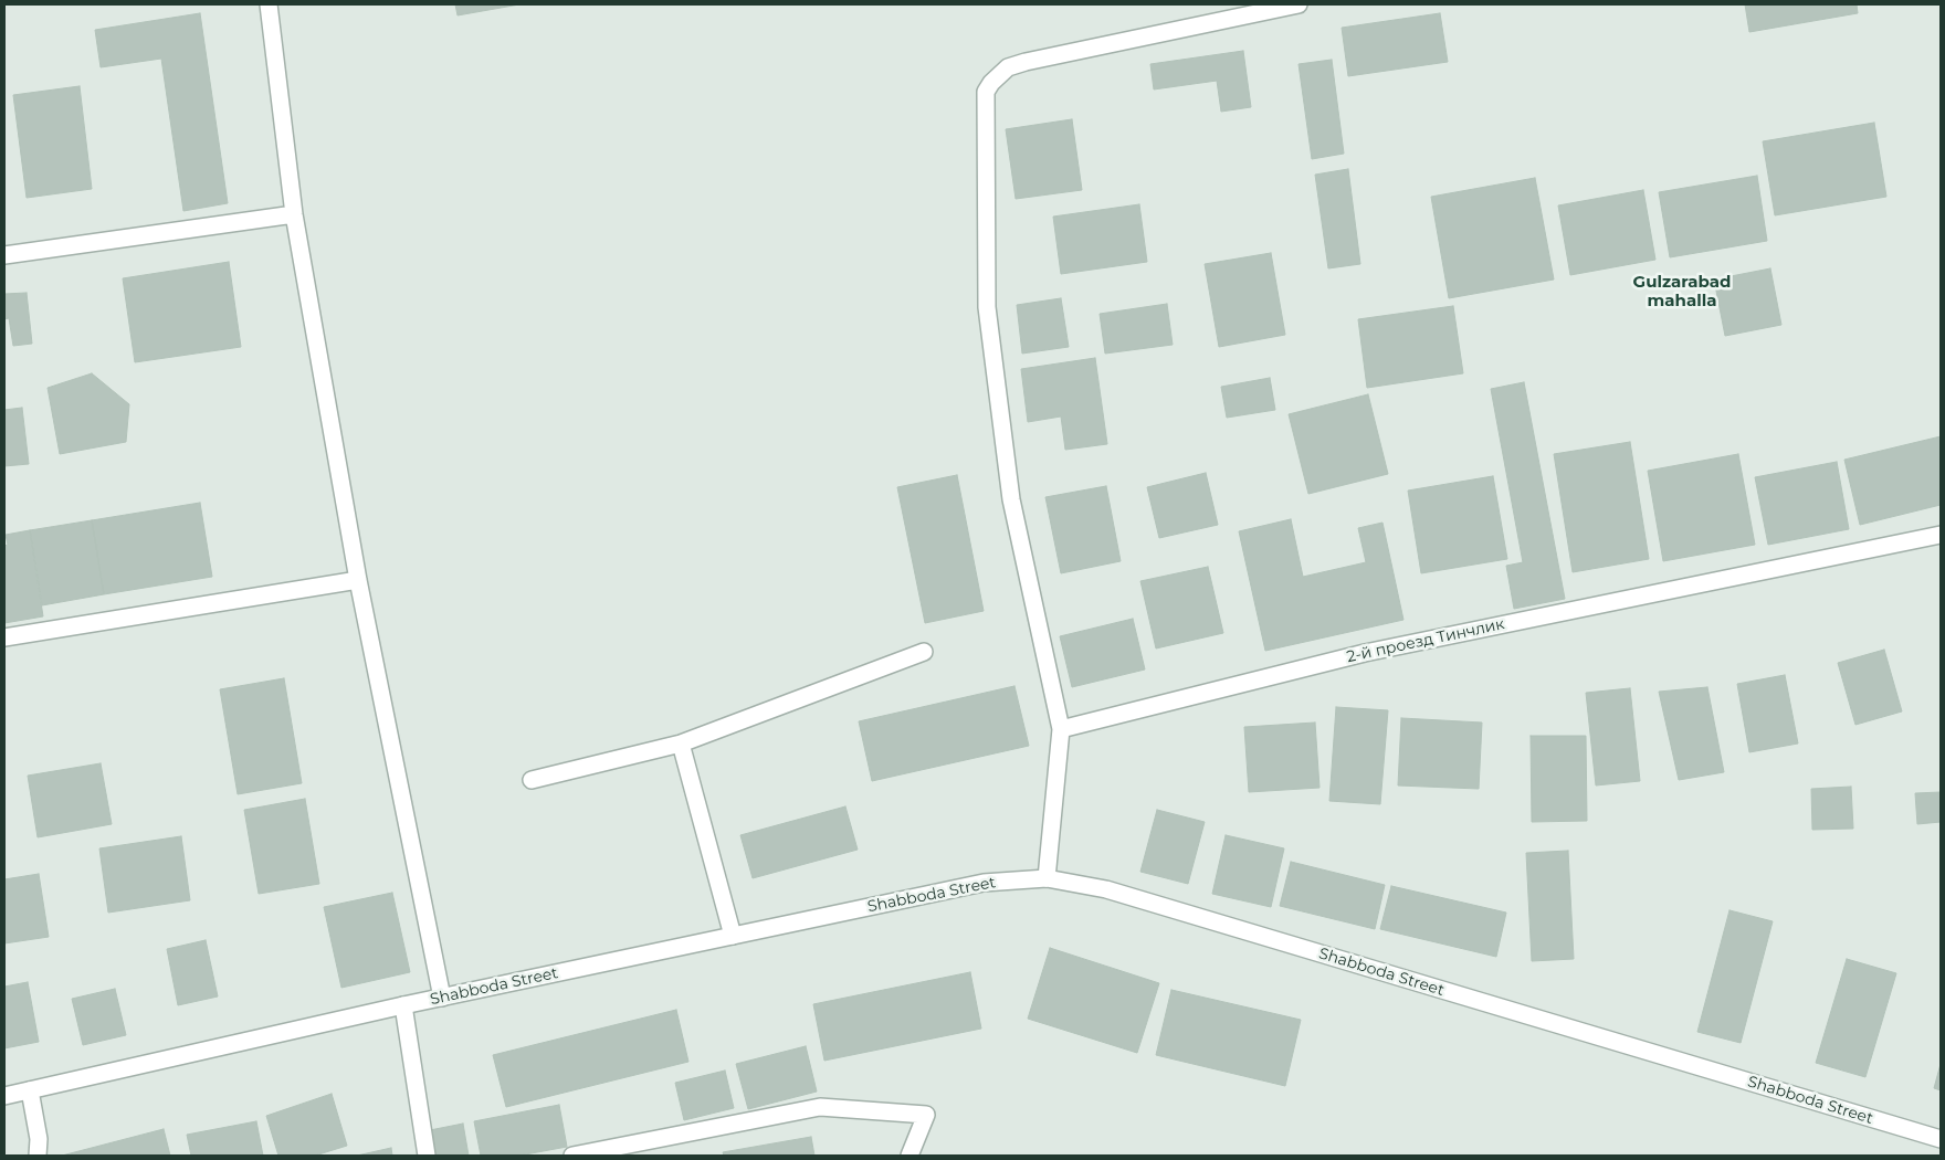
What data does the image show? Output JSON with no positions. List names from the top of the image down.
{
  "streets": {
    "street": ["2-й проезд Тинчлик", "Shabboda Street"]
  },
  "districts": ["Gulzarabad mahalla"]
}
